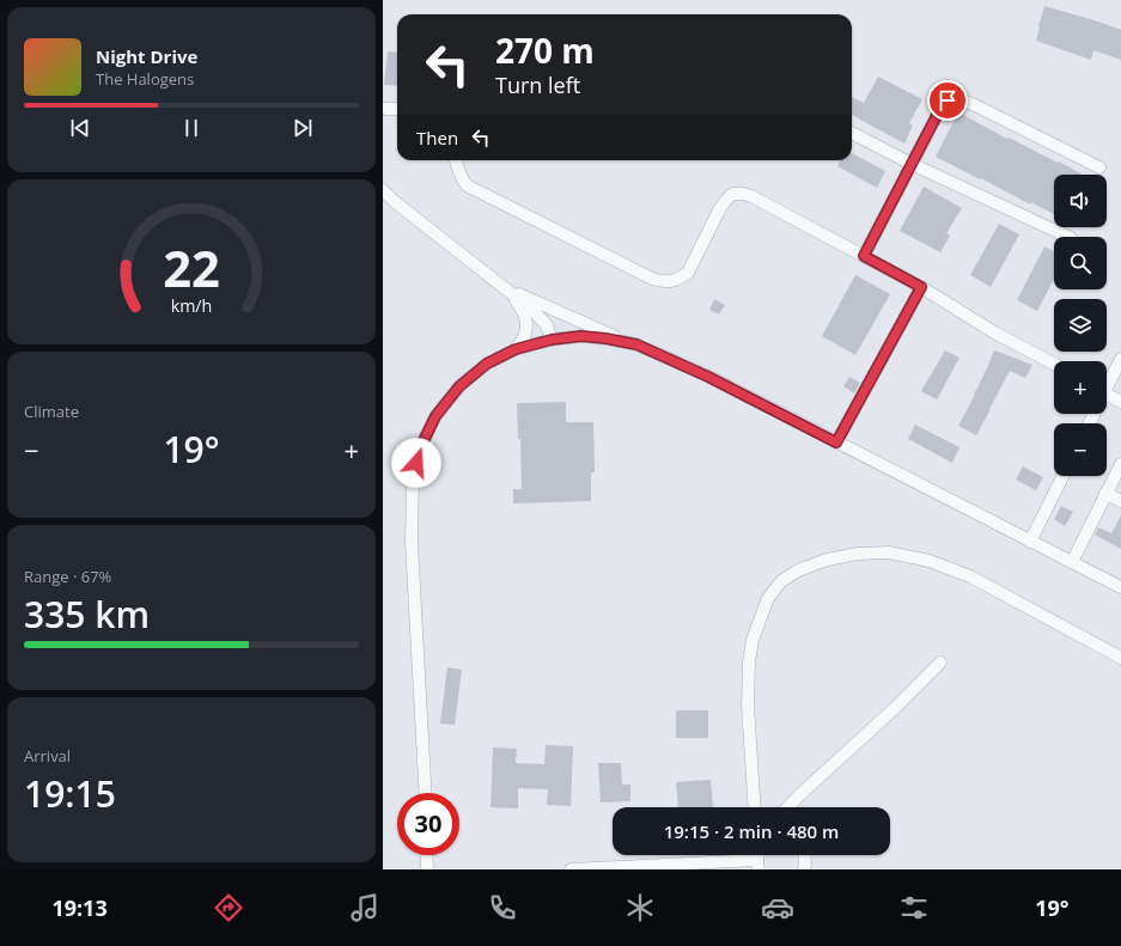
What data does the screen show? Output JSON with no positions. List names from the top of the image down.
{
  "page": {
    "turn": ["270 m", "Turn left"],
    "song": ["Night Drive", "The Halogens"],
    "then": "Then",
    "map_buttons": ["+", "−"],
    "tile": [
      "Climate",
      ["Range · 67%", "335 km"],
      ["Arrival", "19:15"]
    ],
    "heat": ["−", "19°", "+"],
    "limit": "30",
    "trip": "19:15 · 2 min · 480 m",
    "tabs": ["19:13", "19°"],
    "gauge": ["22", "km/h"]
  }
}
